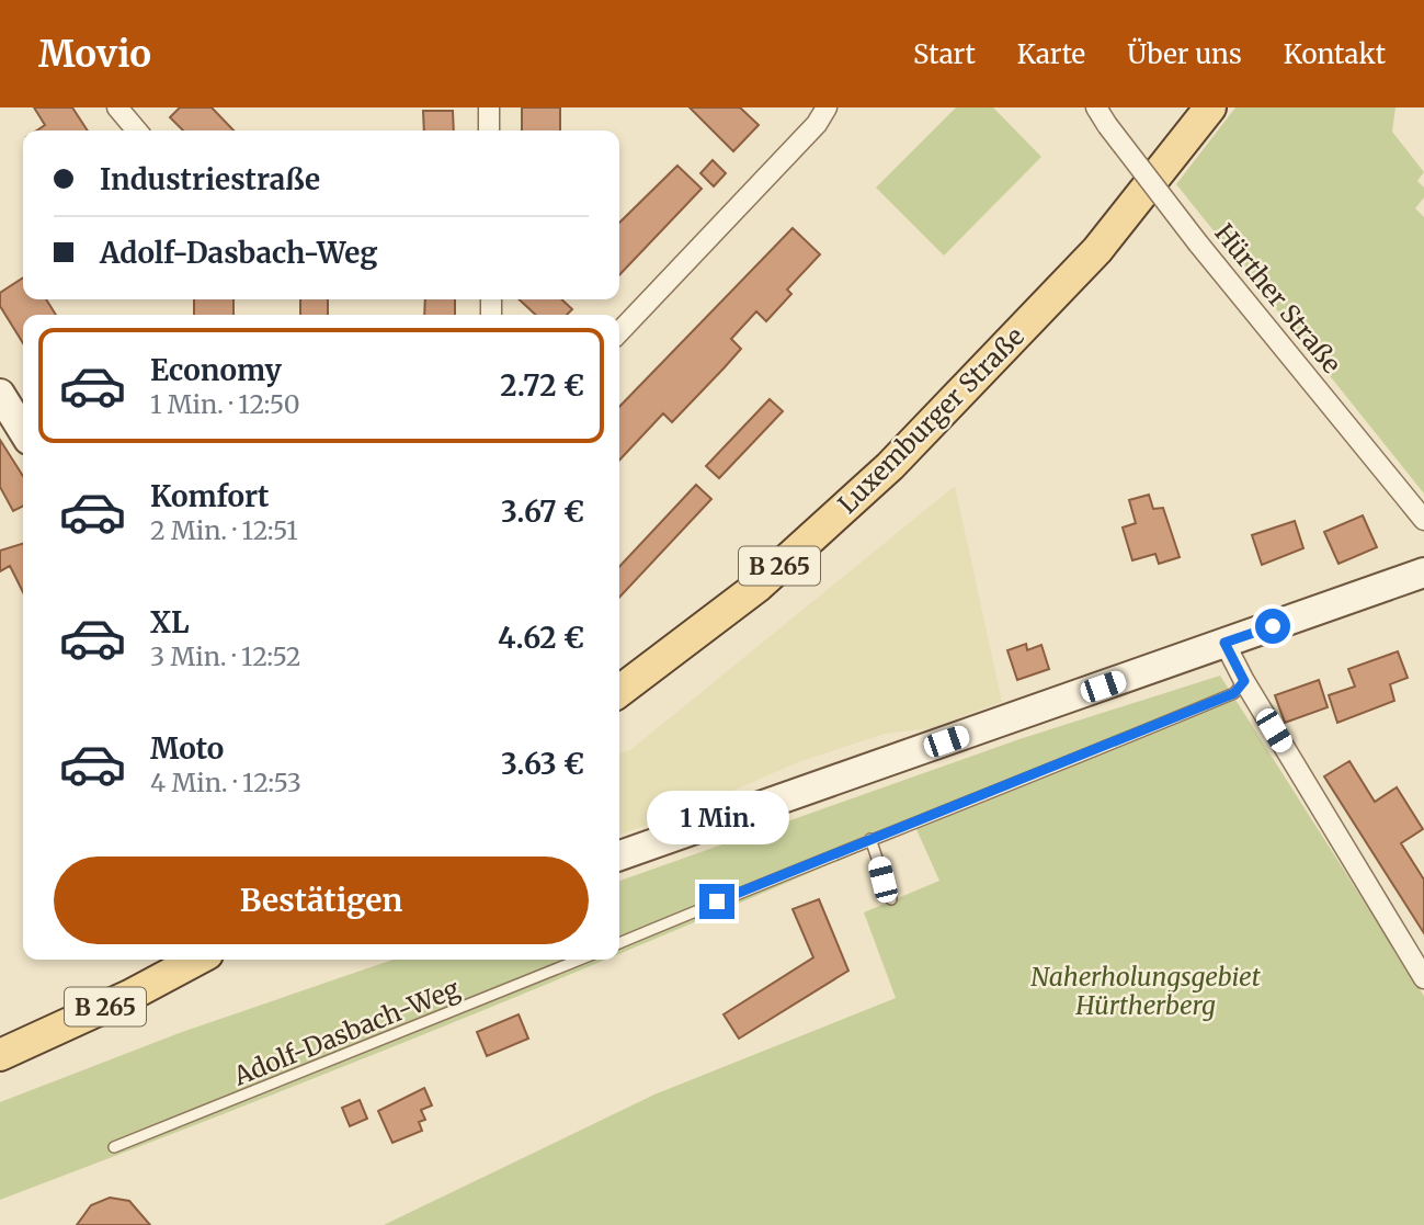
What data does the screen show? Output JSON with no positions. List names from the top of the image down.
{
  "streets": {
    "main road": ["Luxemburger Straße", "B 265"],
    "street": ["Hürther Straße"],
    "lane": ["Adolf-Dasbach-Weg"]
  },
  "parks": ["Naherholungsgebiet Hürtherberg"],
  "page": {
    "header": "Movio",
    "nav": [
      "Start",
      "Karte",
      "Über uns",
      "Kontakt"
    ],
    "banner": ["Industriestraße", "Adolf-Dasbach-Weg"],
    "list": [
      {
        "name": "Economy",
        "note": "1 Min. · 12:50",
        "value": "2.72 €"
      },
      {
        "name": "Komfort",
        "note": "2 Min. · 12:51",
        "value": "3.67 €"
      },
      {
        "name": "XL",
        "note": "3 Min. · 12:52",
        "value": "4.62 €"
      },
      {
        "name": "Moto",
        "note": "4 Min. · 12:53",
        "value": "3.63 €"
      }
    ],
    "bubble": "1 Min.",
    "buttons": "Bestätigen"
  }
}
